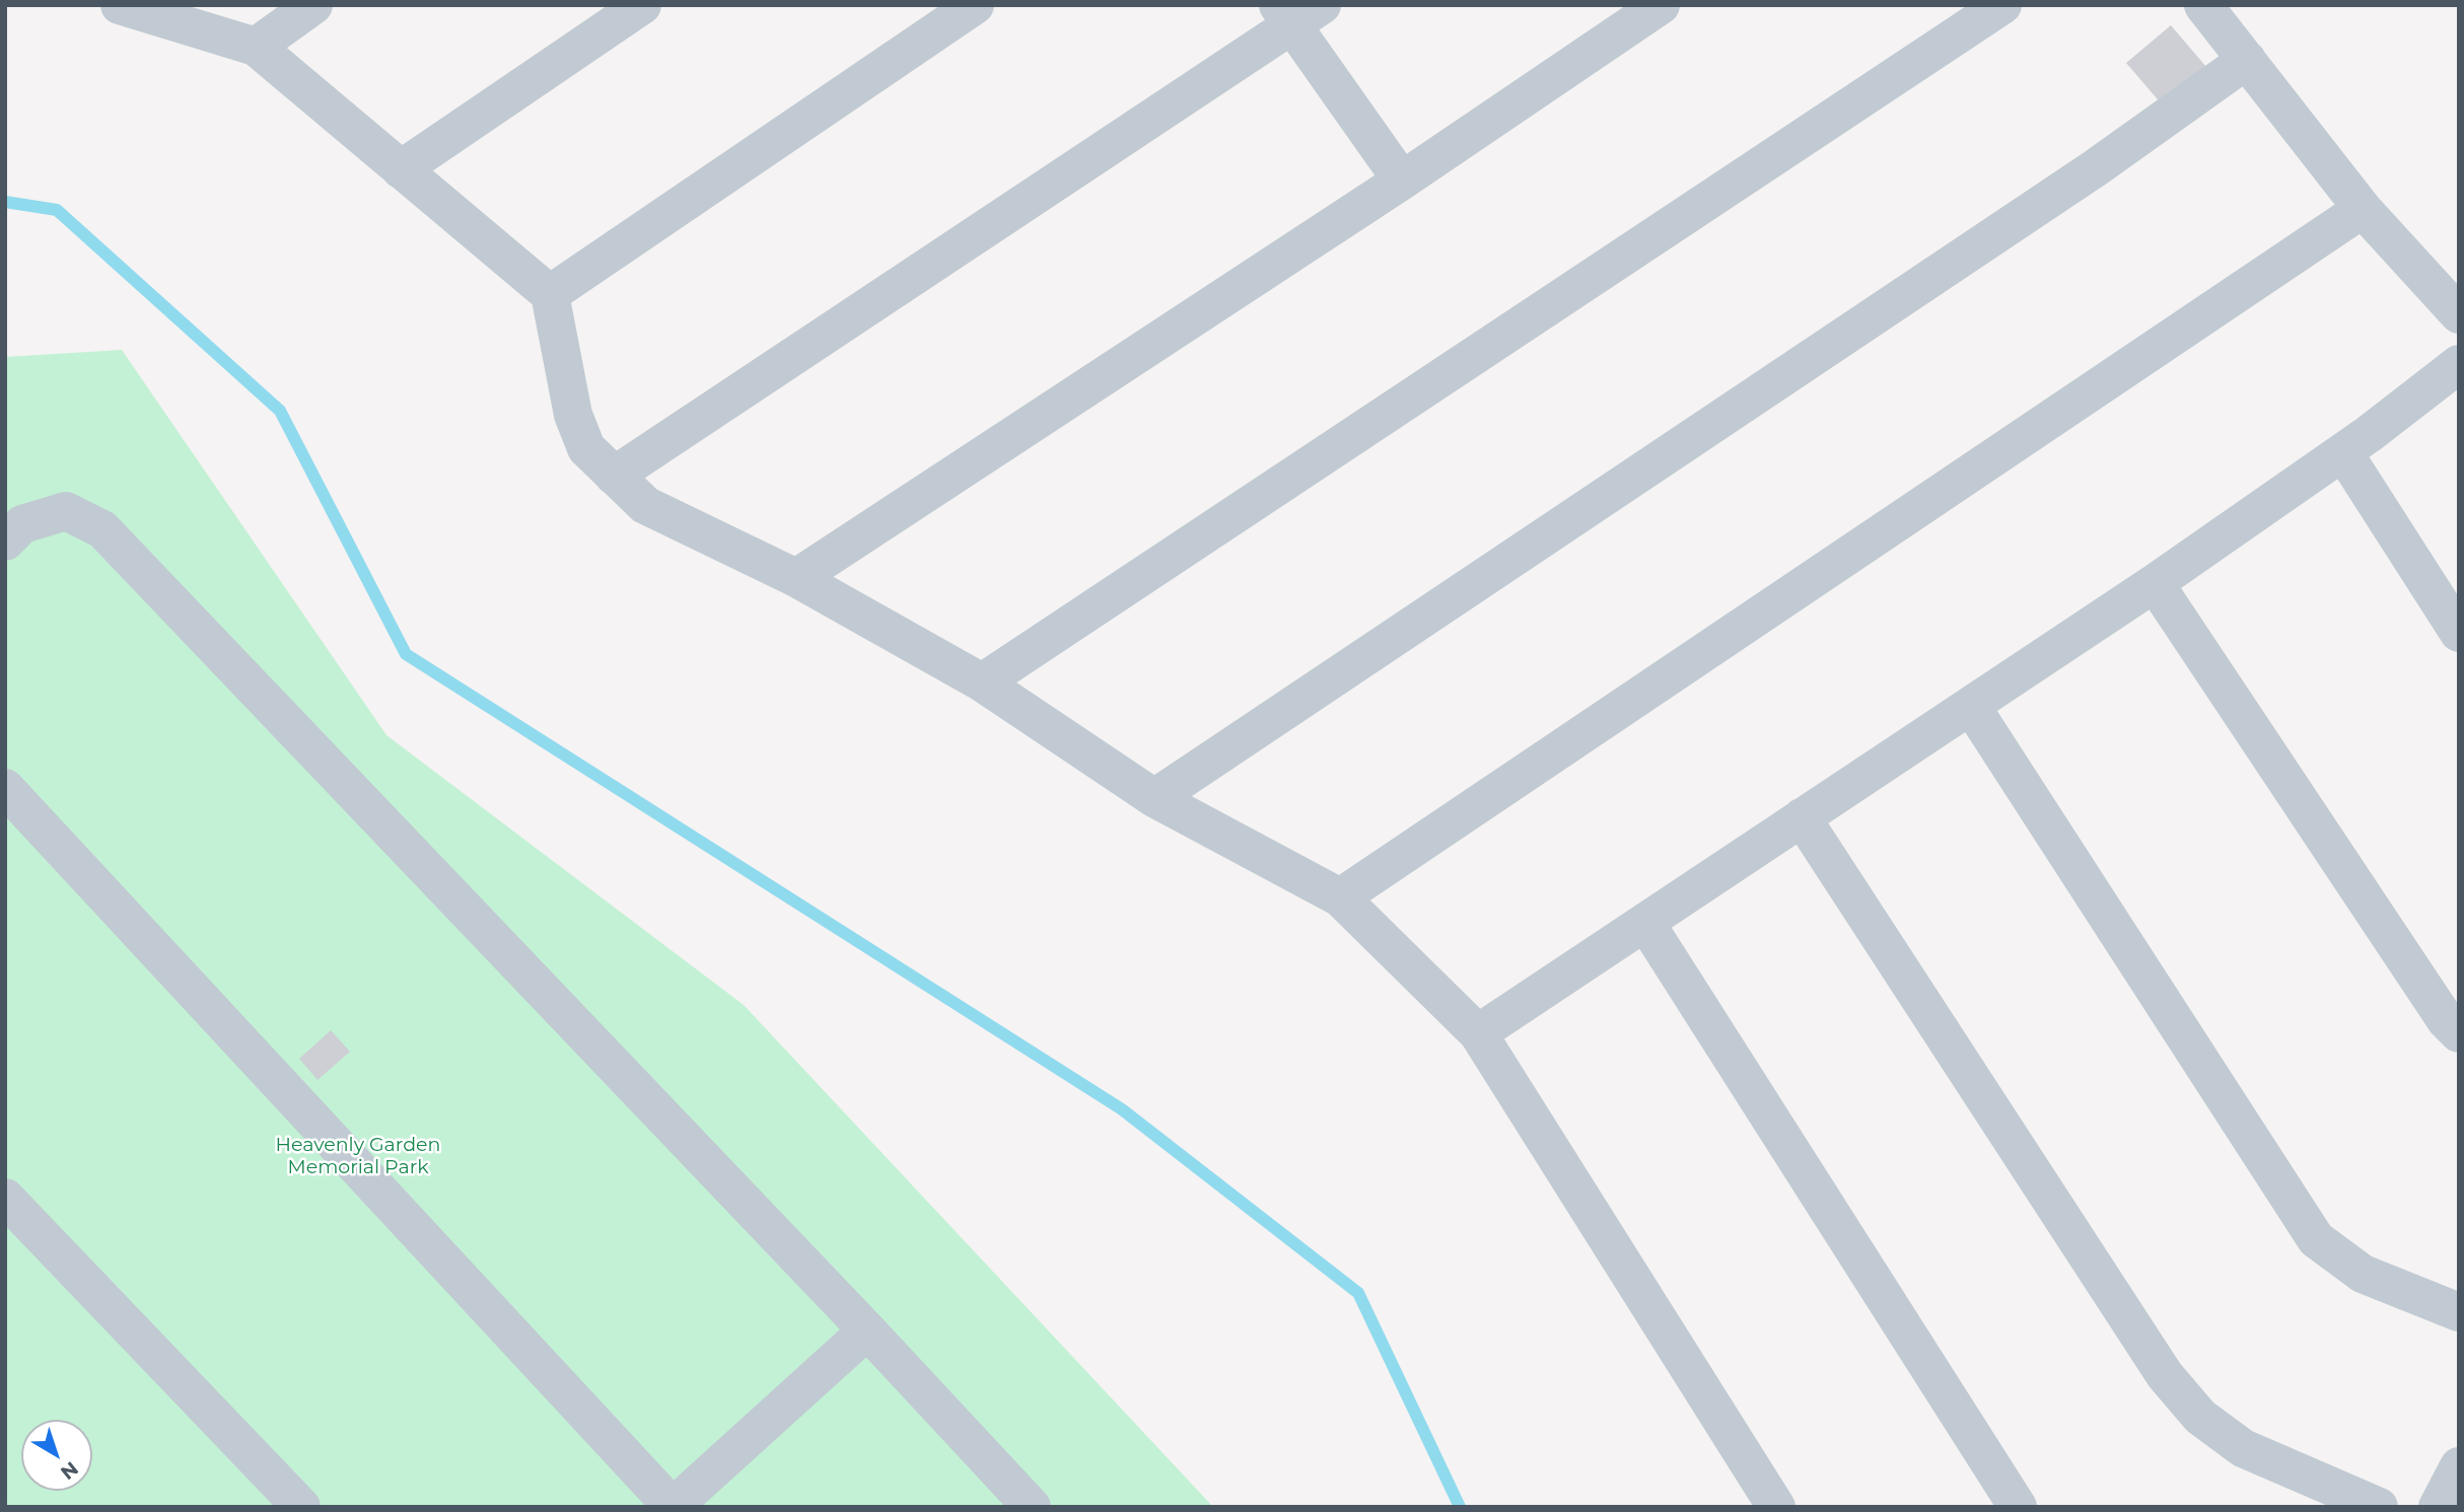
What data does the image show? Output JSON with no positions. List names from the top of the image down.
{
  "parks": ["Heavenly Garden Memorial Park"],
  "north": "bottom right"
}
